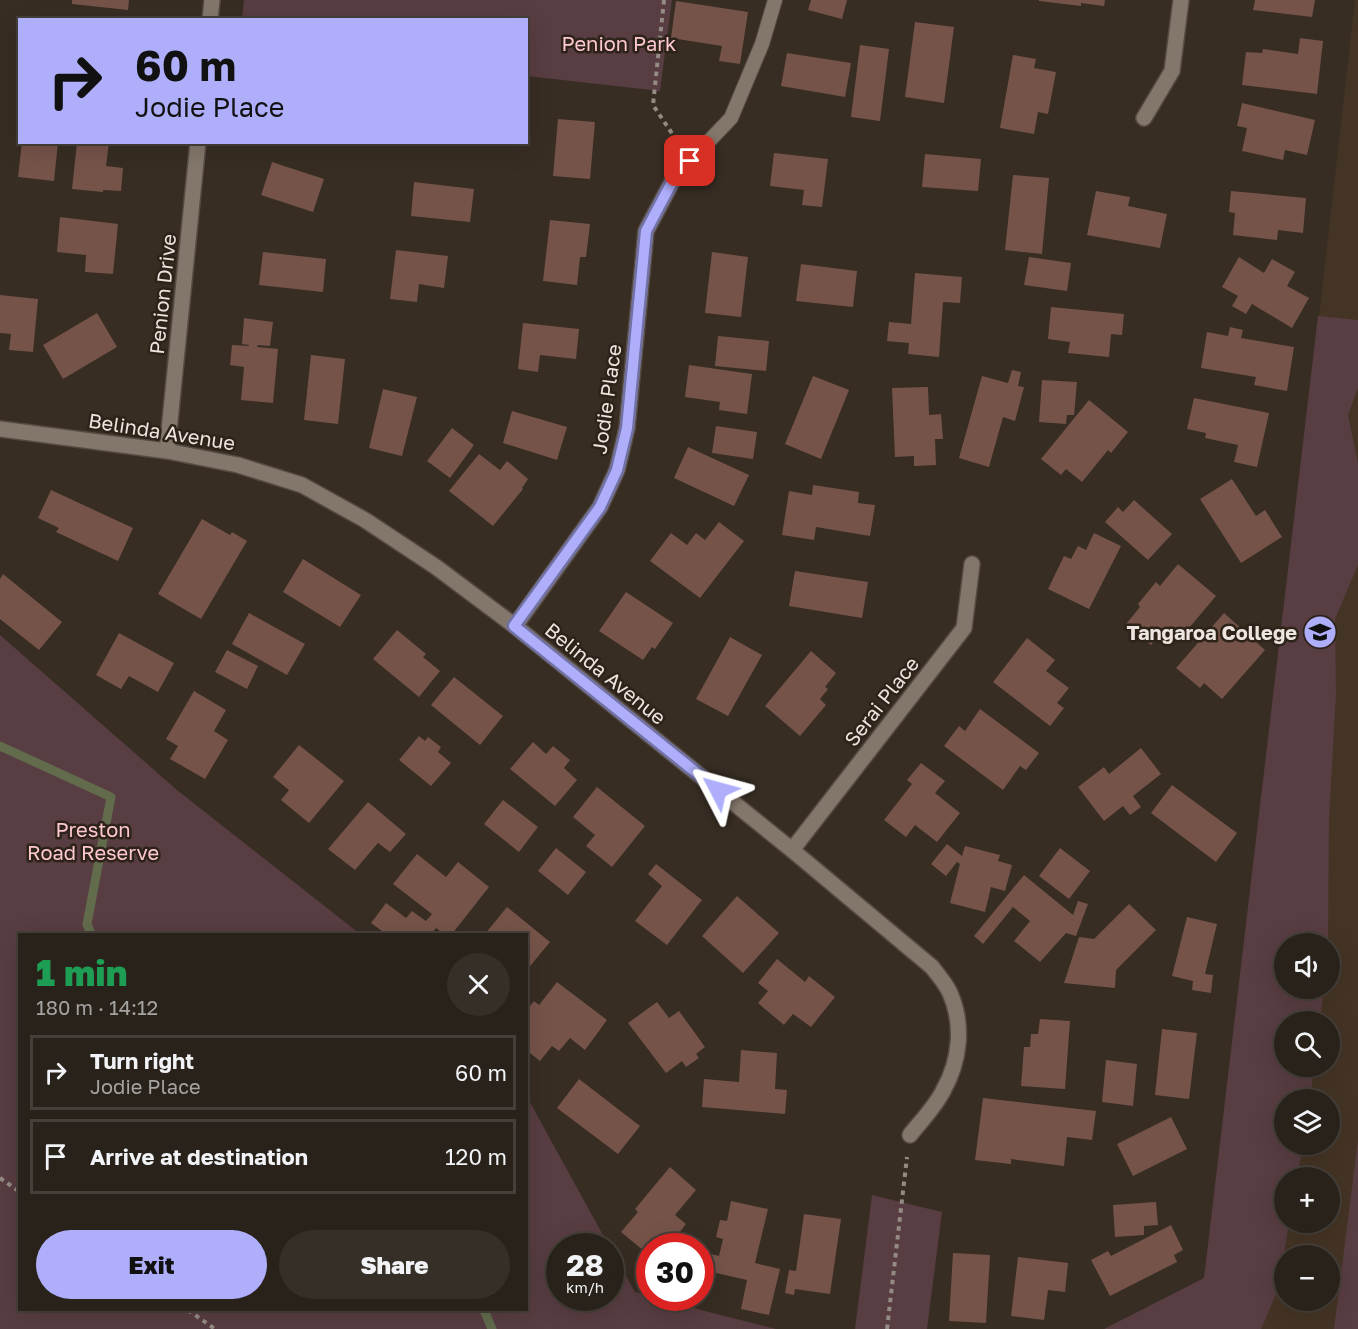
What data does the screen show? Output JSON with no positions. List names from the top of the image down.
{
  "streets": {
    "street": [
      "Penion Drive",
      "Jodie Place",
      "Belinda Avenue",
      "Serai Place"
    ]
  },
  "crossings": [
    ["Penion Drive", "Belinda Avenue"],
    ["Jodie Place", "Belinda Avenue"],
    ["Belinda Avenue", "Serai Place"]
  ],
  "parks": ["Penion Park", "Preston Road Reserve"],
  "places": {
    "school or university": ["Tangaroa College"]
  },
  "page": {
    "turn": ["60 m", "Jodie Place"],
    "map_buttons": ["+", "−"],
    "heading": ["1 min", "180 m · 14:12"],
    "list": [
      {
        "name": "Turn right",
        "note": "Jodie Place",
        "value": "60 m"
      },
      {
        "name": "Arrive at destination",
        "value": "120 m"
      }
    ],
    "buttons": ["Exit", "Share"],
    "speed": "28 km/h",
    "limit": "30"
  }
}
